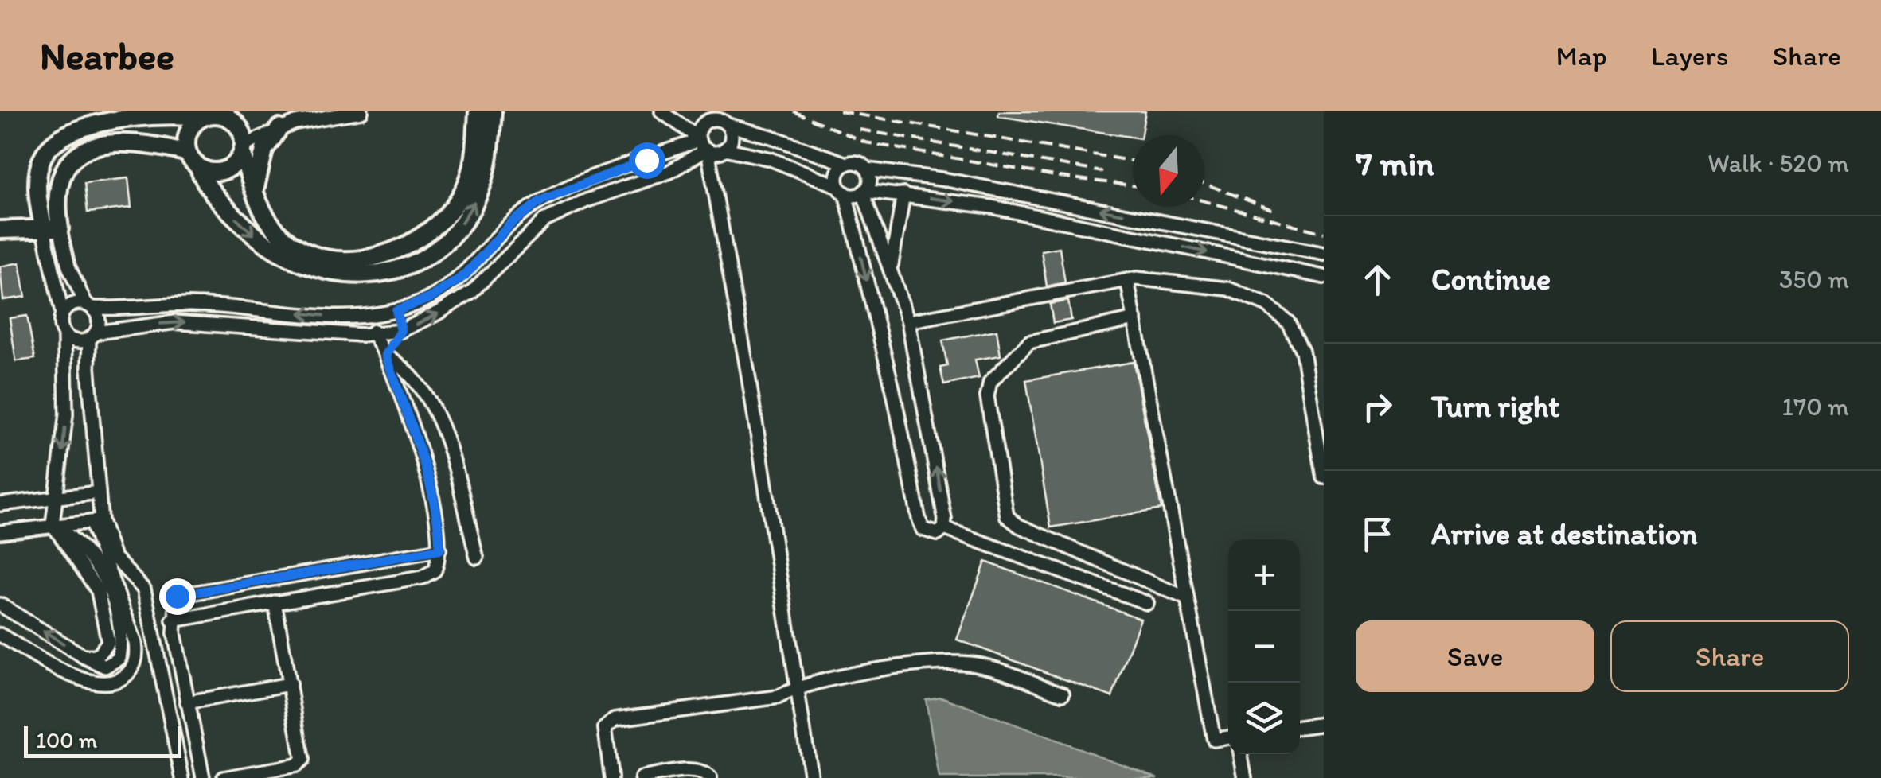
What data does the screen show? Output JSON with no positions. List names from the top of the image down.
{
  "scale_bar": "100 m",
  "north": "bottom",
  "page": {
    "header": "Nearbee",
    "nav": ["Map", "Layers", "Share"],
    "heading": ["7 min", "Walk · 520 m"],
    "list": [
      ["Continue", "350 m"],
      ["Turn right", "170 m"],
      "Arrive at destination"
    ],
    "map_buttons": ["+", "−"],
    "buttons": ["Save", "Share"],
    "scale": "100 m"
  }
}
